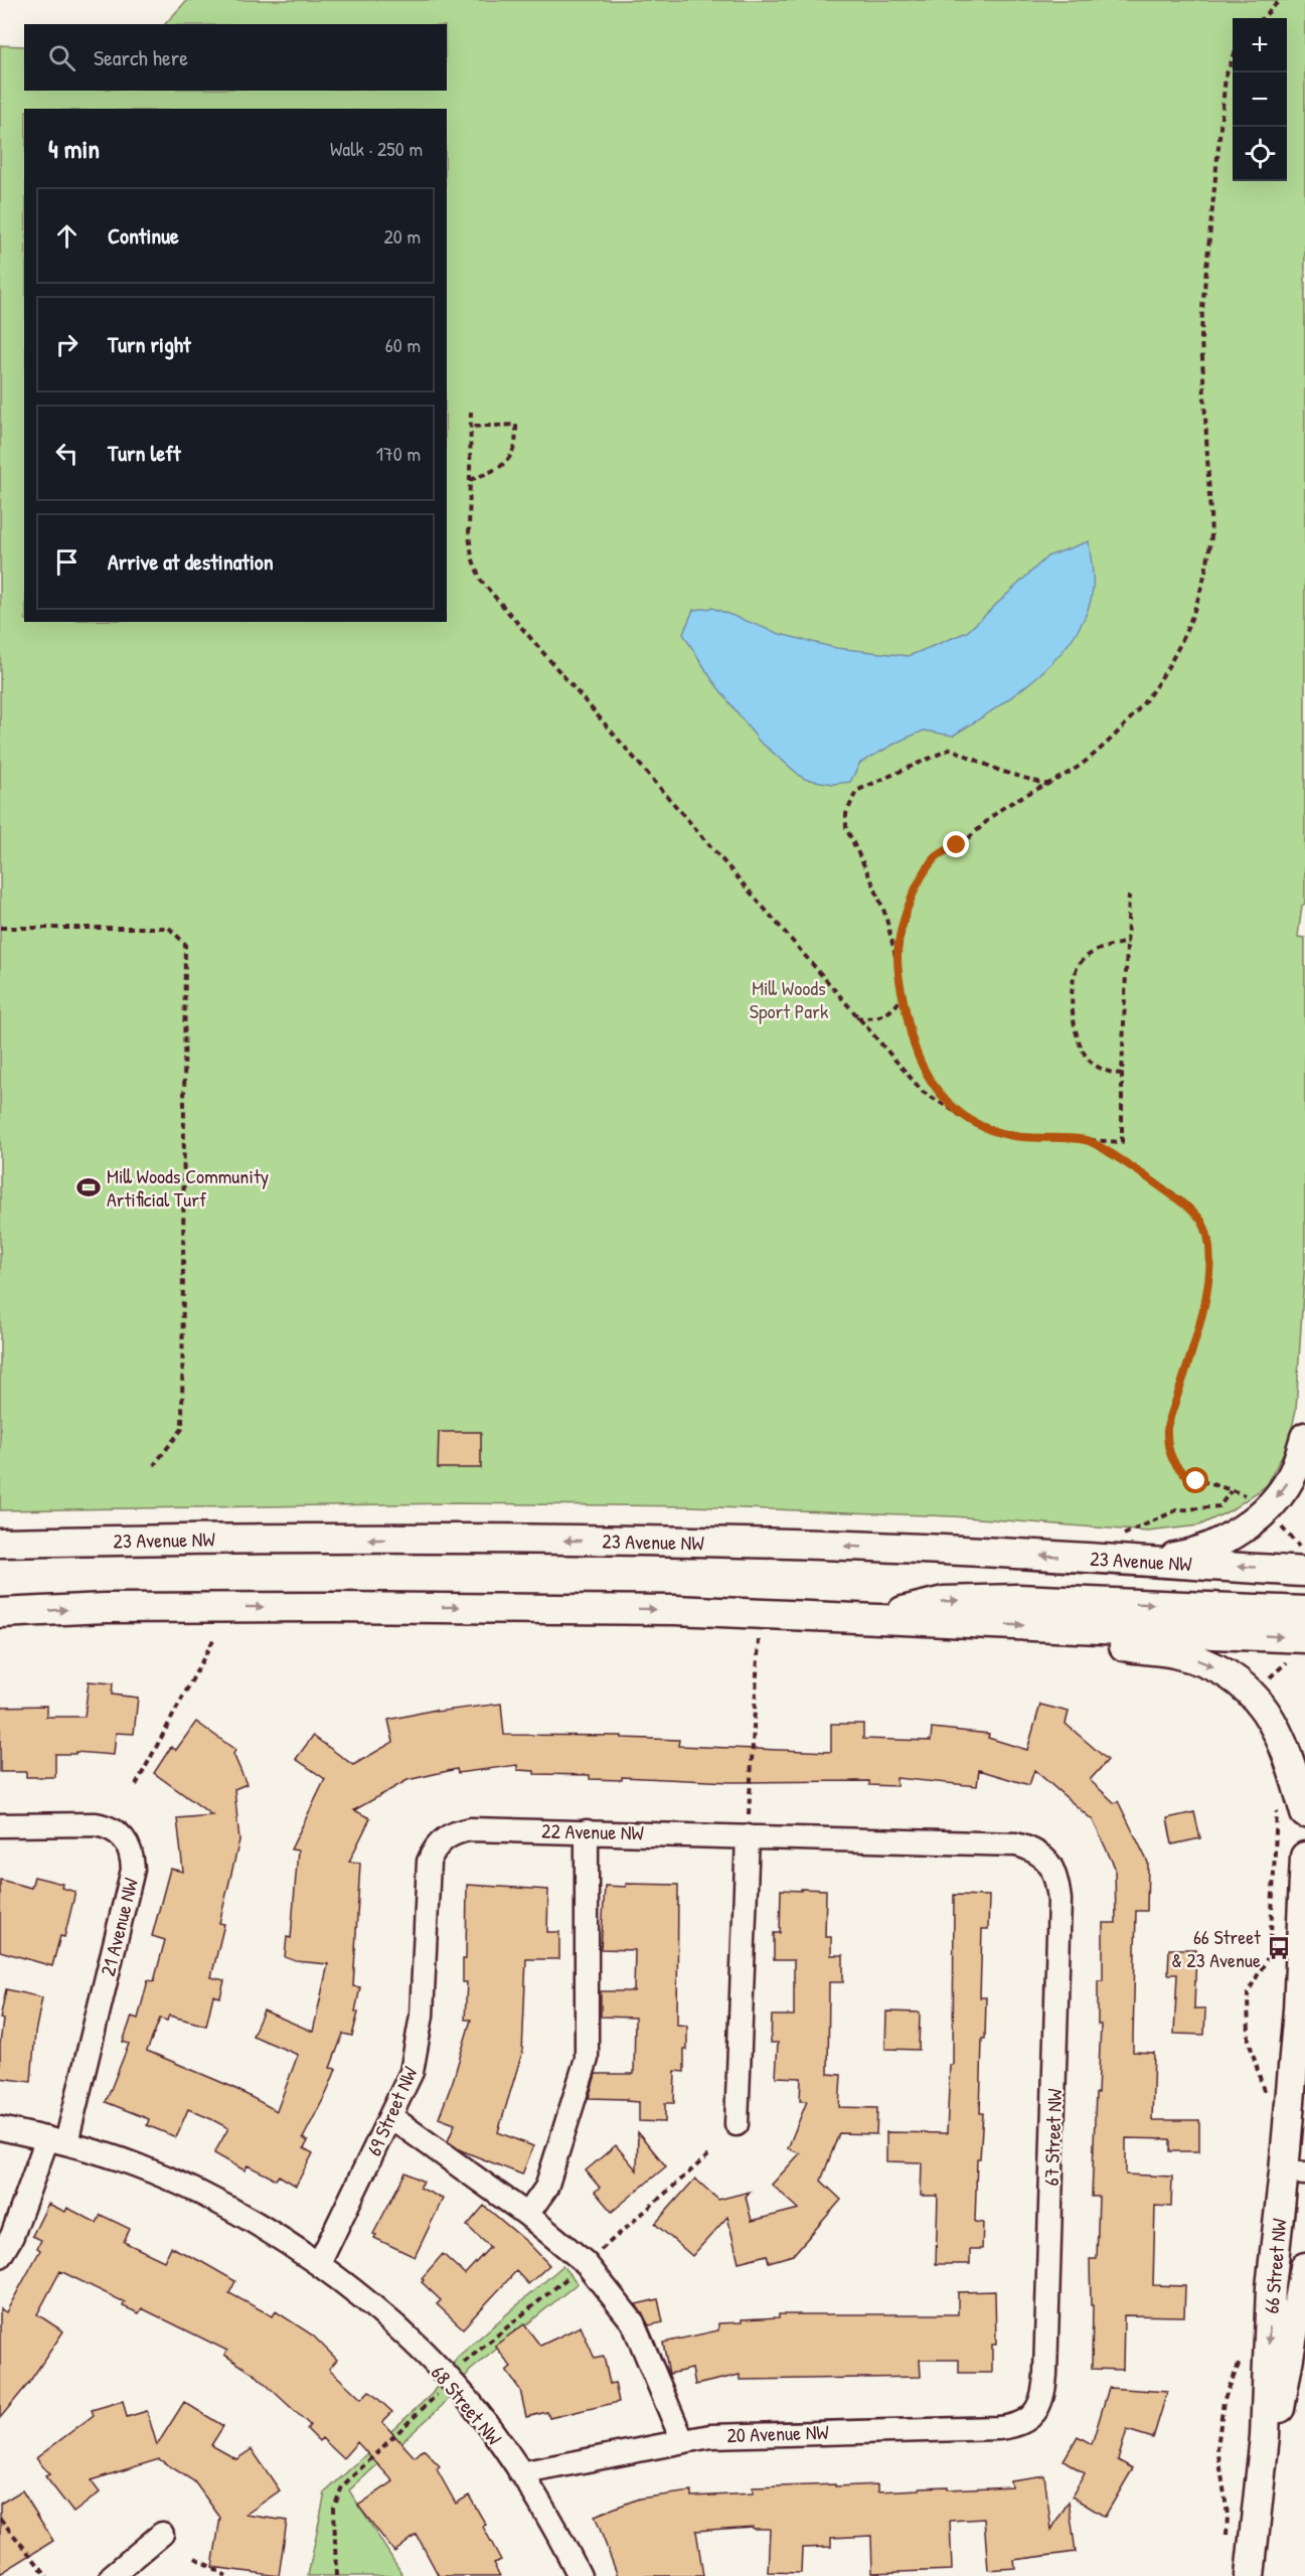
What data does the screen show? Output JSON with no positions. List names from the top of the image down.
{
  "streets": {
    "main road": ["23 Avenue NW", "66 Street NW"],
    "street": [
      "22 Avenue NW",
      "21 Avenue NW",
      "69 Street NW",
      "67 Street NW",
      "68 Street NW",
      "20 Avenue NW"
    ]
  },
  "crossings": [
    ["22 Avenue NW", "69 Street NW"],
    ["22 Avenue NW", "67 Street NW"],
    ["69 Street NW", "68 Street NW"],
    ["67 Street NW", "20 Avenue NW"],
    ["68 Street NW", "20 Avenue NW"]
  ],
  "parks": ["Mill Woods Sport Park"],
  "places": {
    "sports": ["Mill Woods Community Artificial Turf"],
    "bus stop": ["66 Street & 23 Avenue"]
  },
  "page": {
    "map_buttons": ["+", "−"],
    "search": "Search here",
    "heading": ["4 min", "Walk · 250 m"],
    "list": [
      ["Continue", "20 m"],
      ["Turn right", "60 m"],
      ["Turn left", "170 m"],
      "Arrive at destination"
    ]
  }
}
